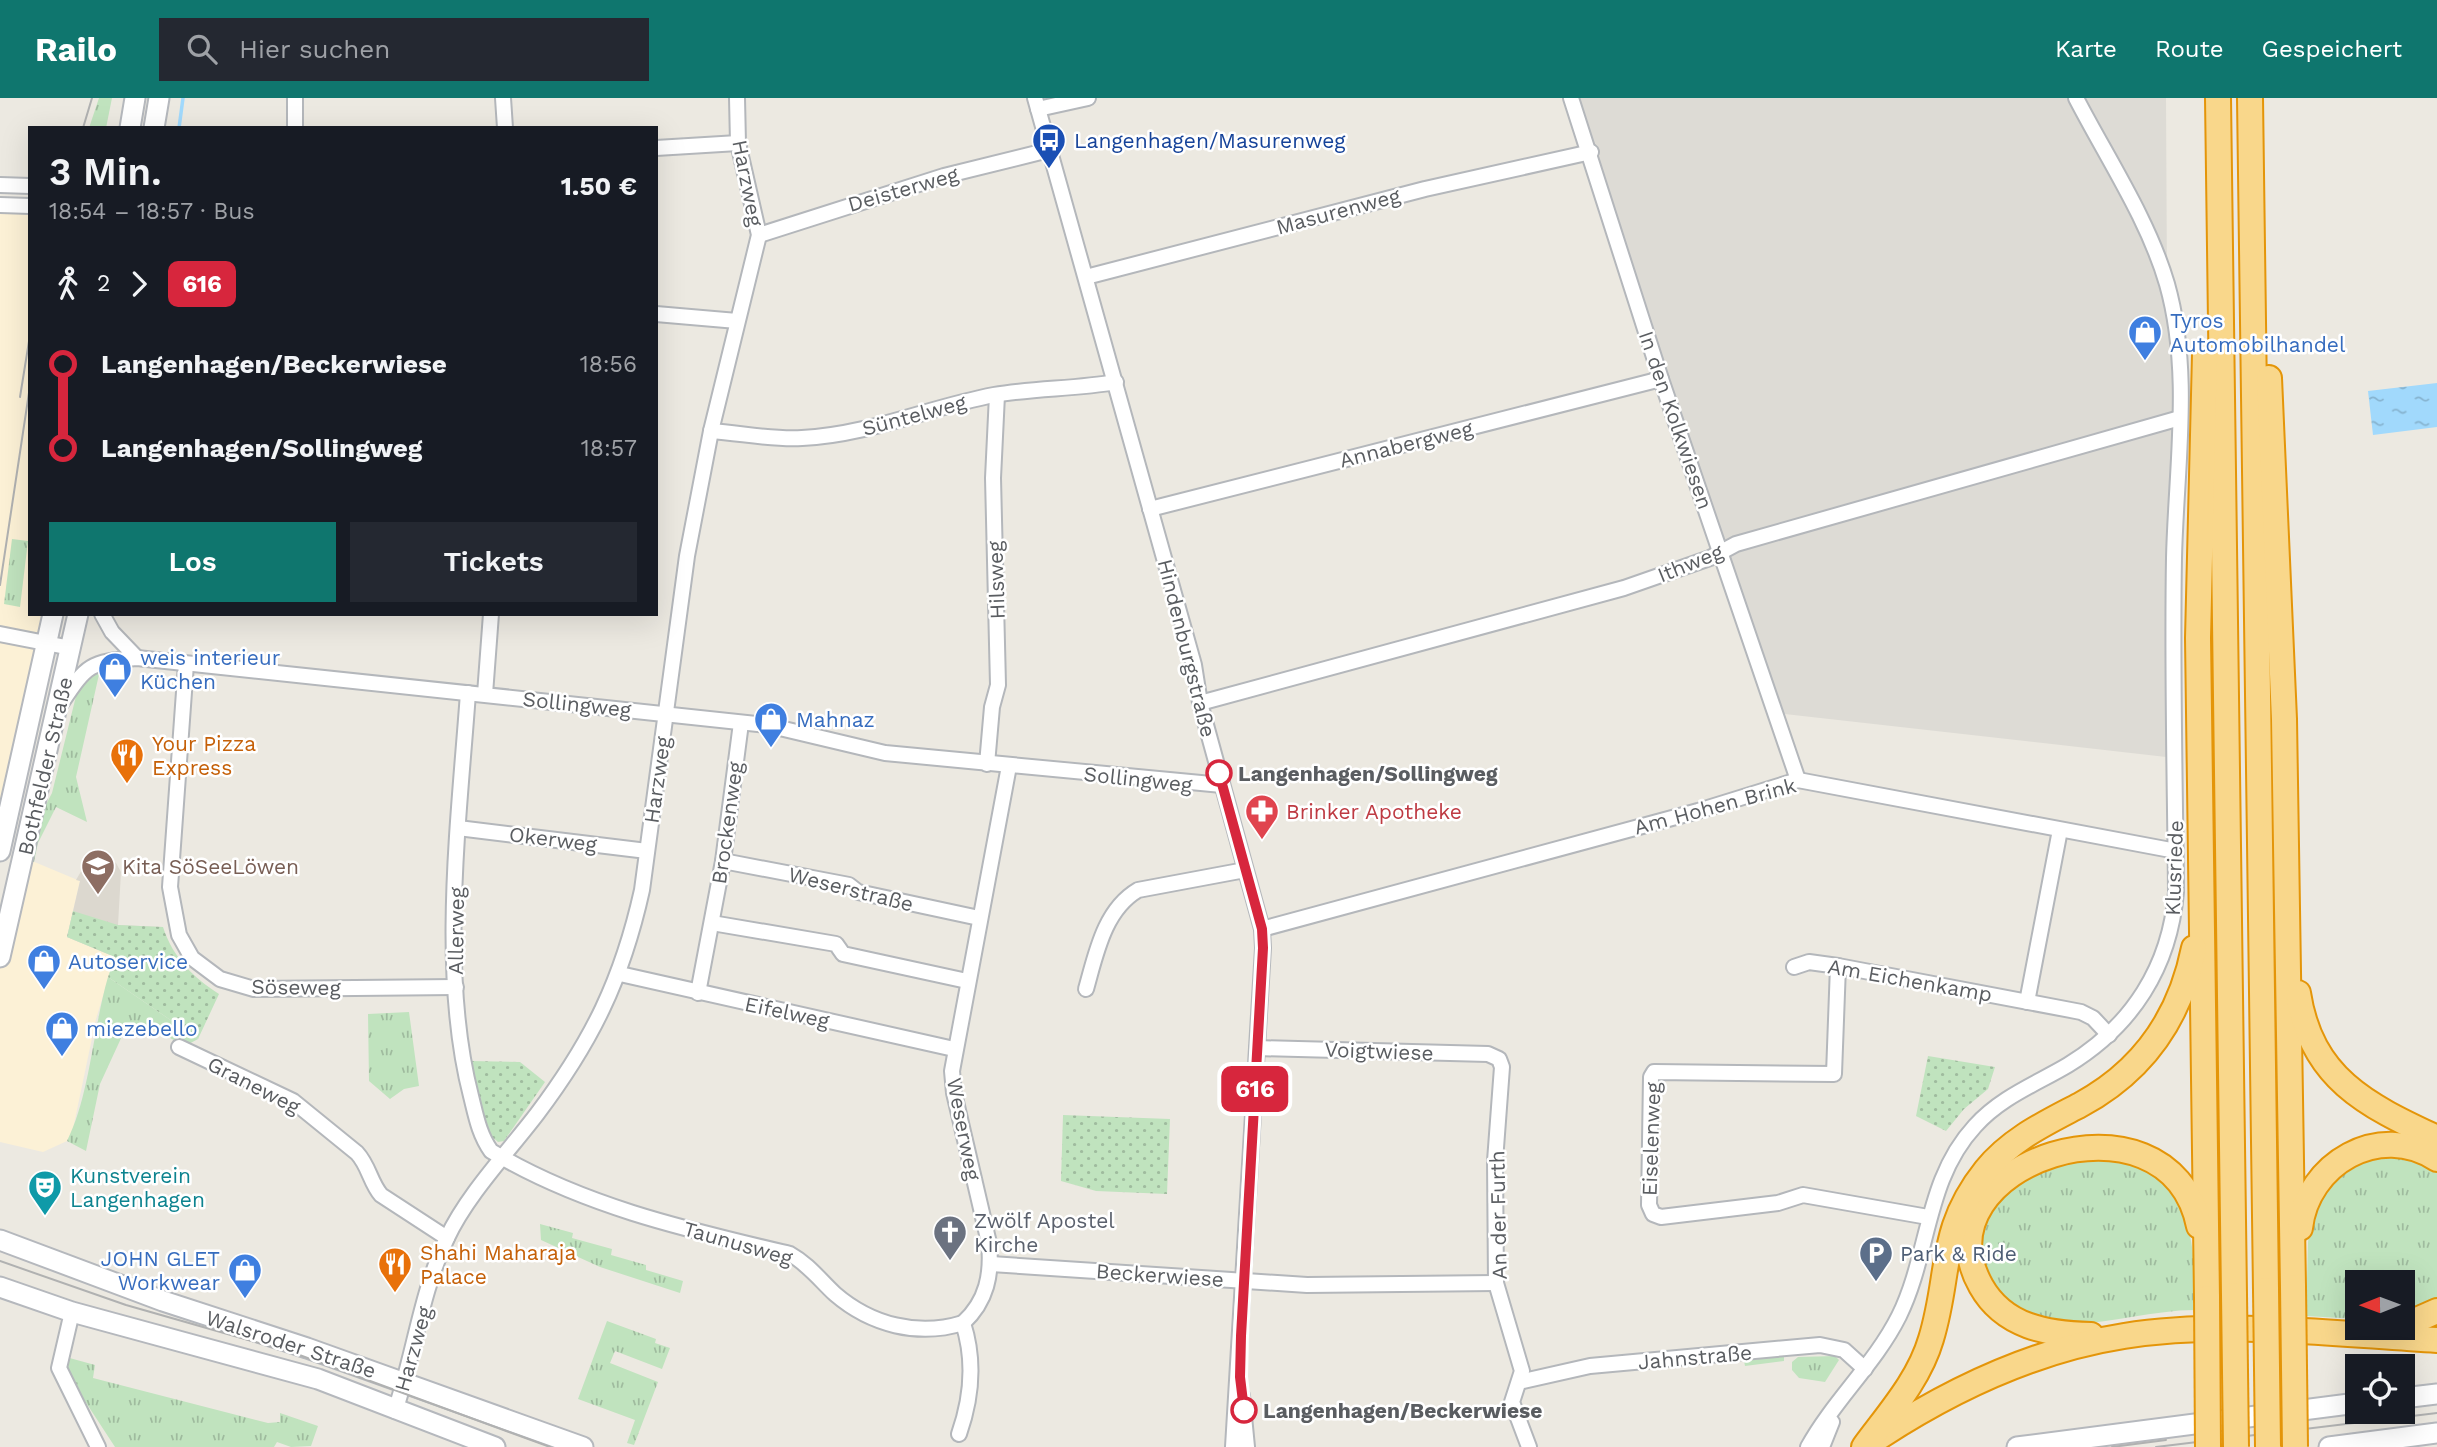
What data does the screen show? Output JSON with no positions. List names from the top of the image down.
{
  "streets": {
    "main road": ["Bothfelder Straße", "Walsroder Straße"],
    "street": [
      "Harzweg",
      "Deisterweg",
      "Masurenweg",
      "Süntelweg",
      "In den Kolkwiesen",
      "Annabergweg",
      "Ithweg",
      "Hilsweg",
      "Hindenburgstraße",
      "Sollingweg",
      "Am Hohen Brink",
      "Brockenweg",
      "Okerweg",
      "Klusriede",
      "Weserstraße",
      "Allerweg",
      "Am Eichenkamp",
      "Söseweg",
      "Eifelweg",
      "Voigtwiese",
      "Graneweg",
      "Weserweg",
      "Eiselenweg",
      "An der Furth",
      "Taunusweg",
      "Beckerwiese",
      "Jahnstraße"
    ]
  },
  "crossings": [
    ["Harzweg", "Deisterweg"],
    ["Harzweg", "Süntelweg"],
    ["Harzweg", "Sollingweg"],
    ["Harzweg", "Okerweg"],
    ["Harzweg", "Allerweg"],
    ["Harzweg", "Eifelweg"],
    ["Harzweg", "Graneweg"],
    ["Harzweg", "Taunusweg"],
    ["Harzweg", "Walsroder Straße"],
    ["Deisterweg", "Hindenburgstraße"],
    ["Masurenweg", "In den Kolkwiesen"],
    ["Masurenweg", "Hindenburgstraße"],
    ["Süntelweg", "Hilsweg"],
    ["Süntelweg", "Hindenburgstraße"],
    ["In den Kolkwiesen", "Annabergweg"],
    ["In den Kolkwiesen", "Ithweg"],
    ["In den Kolkwiesen", "Am Hohen Brink"],
    ["Annabergweg", "Hindenburgstraße"],
    ["Ithweg", "Hindenburgstraße"],
    ["Ithweg", "Klusriede"],
    ["Hilsweg", "Sollingweg"],
    ["Hindenburgstraße", "Sollingweg"],
    ["Hindenburgstraße", "Am Hohen Brink"],
    ["Hindenburgstraße", "Voigtwiese"],
    ["Hindenburgstraße", "Beckerwiese"],
    ["Sollingweg", "Bothfelder Straße"],
    ["Sollingweg", "Brockenweg"],
    ["Sollingweg", "Allerweg"],
    ["Sollingweg", "Söseweg"],
    ["Sollingweg", "Weserweg"],
    ["Am Hohen Brink", "Klusriede"],
    ["Brockenweg", "Weserstraße"],
    ["Brockenweg", "Eifelweg"],
    ["Okerweg", "Allerweg"],
    ["Klusriede", "Am Eichenkamp"],
    ["Klusriede", "Eiselenweg"],
    ["Klusriede", "Jahnstraße"],
    ["Weserstraße", "Weserweg"],
    ["Allerweg", "Söseweg"],
    ["Allerweg", "Taunusweg"],
    ["Am Eichenkamp", "Eiselenweg"],
    ["Eifelweg", "Weserweg"],
    ["Voigtwiese", "An der Furth"],
    ["Weserweg", "Taunusweg"],
    ["Weserweg", "Beckerwiese"],
    ["An der Furth", "Beckerwiese"],
    ["An der Furth", "Jahnstraße"]
  ],
  "places": {
    "bus stop": ["Langenhagen/Masurenweg"],
    "shop": [
      "Tyros Automobilhandel",
      "weis interieur Küchen",
      "Mahnaz",
      "Autoservice",
      "miezebello",
      "JOHN GLET Workwear"
    ],
    "other": ["Langenhagen/Sollingweg", "Langenhagen/Beckerwiese"],
    "restaurant": ["Your Pizza Express", "Shahi Maharaja Palace"],
    "pharmacy": ["Brinker Apotheke"],
    "school or university": ["Kita SöSeeLöwen"],
    "theatre": ["Kunstverein Langenhagen"],
    "church": ["Zwölf Apostel Kirche"],
    "parking": ["Park & Ride"]
  },
  "lines": ["bus line 616"],
  "north": "left",
  "page": {
    "header": "Railo",
    "search": "Hier suchen",
    "nav": ["Karte", "Route", "Gespeichert"],
    "on_map": "616",
    "heading": ["3 Min.", "18:54 – 18:57 · Bus", "1.50 €"],
    "legs": ["2", "616"],
    "list": [
      {
        "name": "Langenhagen/Beckerwiese",
        "value": "18:56"
      },
      {
        "name": "Langenhagen/Sollingweg",
        "value": "18:57"
      }
    ],
    "buttons": ["Los", "Tickets"]
  }
}
